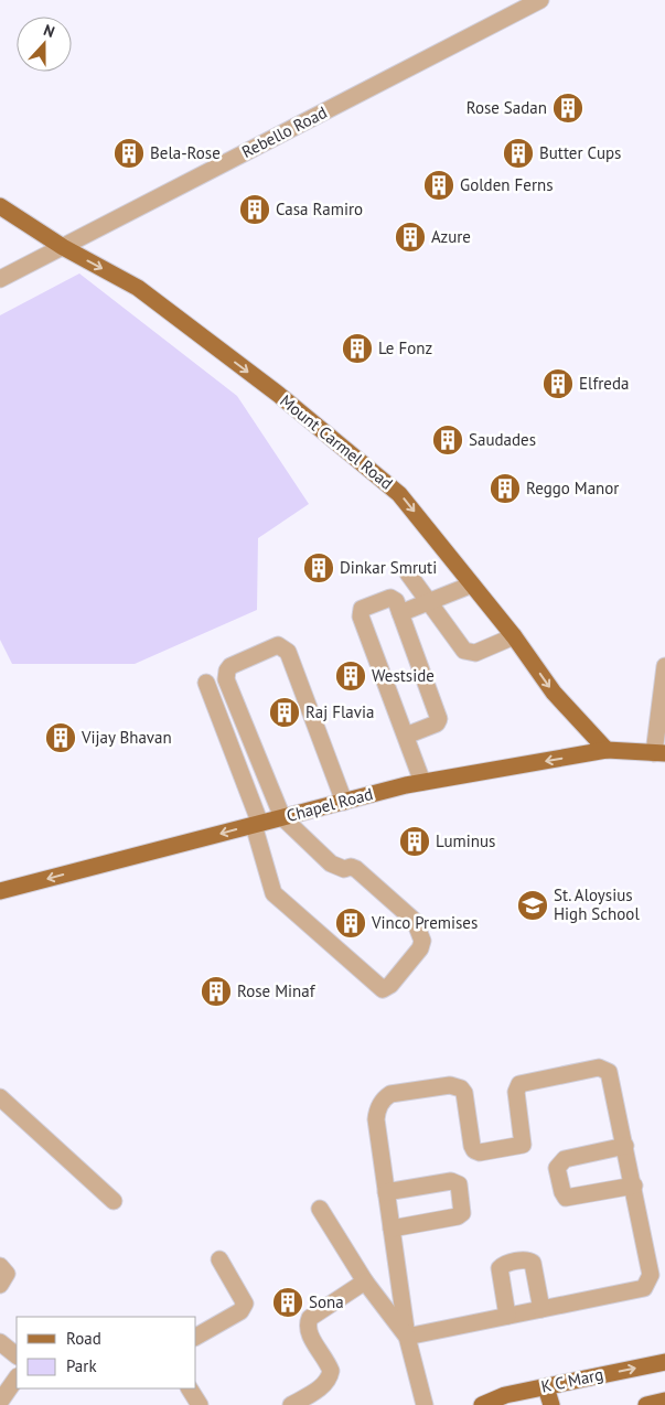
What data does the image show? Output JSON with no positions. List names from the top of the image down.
{
  "streets": {
    "main road": ["Mount Carmel Road", "Chapel Road", "K C Marg"],
    "street": ["Rebello Road"]
  },
  "crossings": [
    ["Rebello Road", "Mount Carmel Road"],
    ["Mount Carmel Road", "Chapel Road"]
  ],
  "one_way": ["Mount Carmel Road", "Chapel Road", "K C Marg"],
  "places": {
    "building": [
      "Rose Sadan",
      "Bela-Rose",
      "Butter Cups",
      "Golden Ferns",
      "Casa Ramiro",
      "Azure",
      "Le Fonz",
      "Elfreda",
      "Saudades",
      "Reggo Manor",
      "Dinkar Smruti",
      "Westside",
      "Raj Flavia",
      "Vijay Bhavan",
      "Luminus",
      "Vinco Premises",
      "Rose Minaf",
      "Sona"
    ],
    "school or university": ["St. Aloysius High School"]
  },
  "legend": ["Road", "Park"],
  "north": "top"
}
